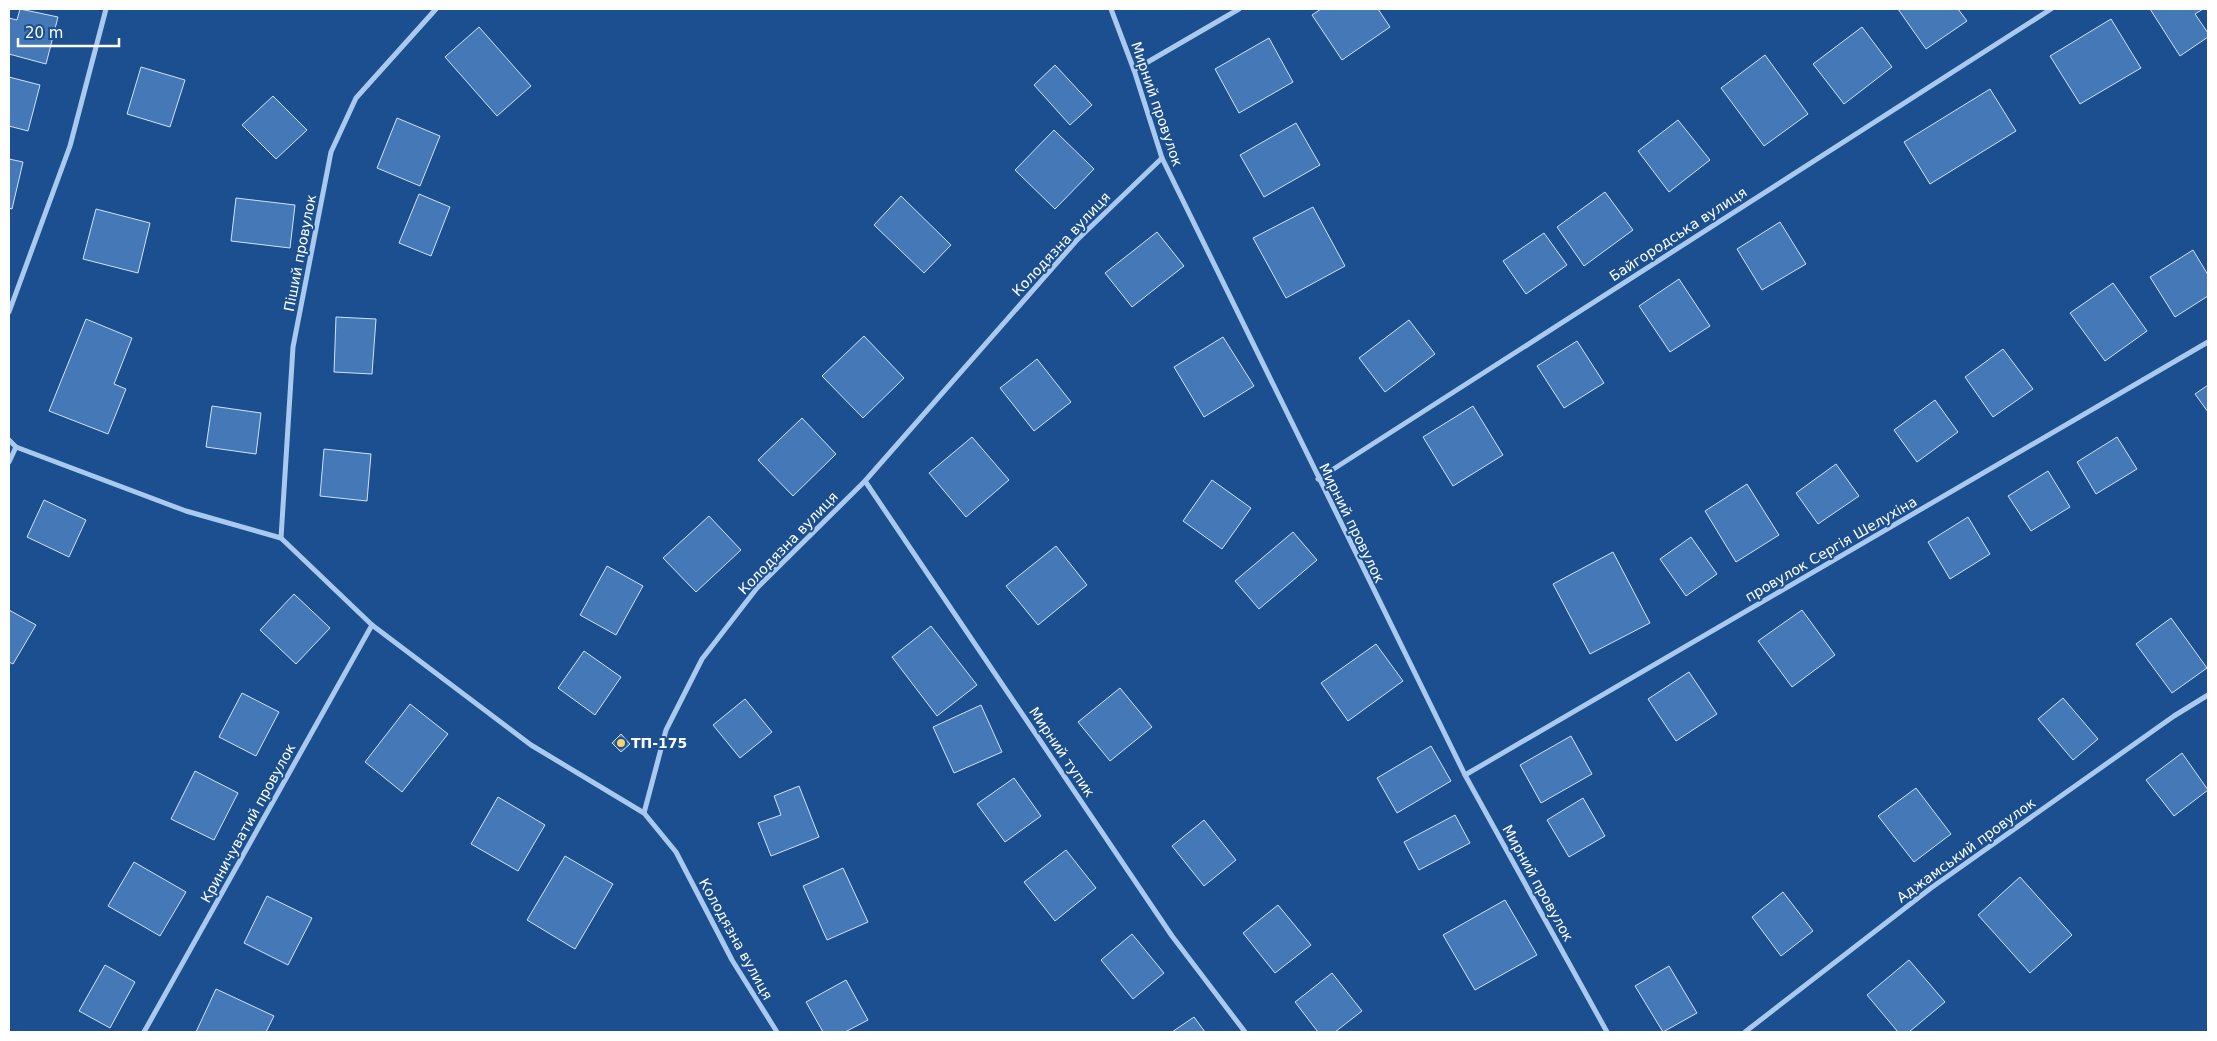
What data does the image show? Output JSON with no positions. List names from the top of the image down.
{
  "streets": {
    "street": [
      "Мирний провулок",
      "Байгородська вулиця",
      "Колодязна вулиця",
      "Піший провулок",
      "провулок Сергія Шелухіна",
      "Мирний тупик",
      "Криничуватий провулок",
      "Аджамський провулок"
    ]
  },
  "crossings": [
    ["Мирний провулок", "Байгородська вулиця"],
    ["Мирний провулок", "Колодязна вулиця"],
    ["Мирний провулок", "провулок Сергія Шелухіна"],
    ["Колодязна вулиця", "Мирний тупик"]
  ],
  "places": ["ТП-175"],
  "scale_bar": "20 m"
}
